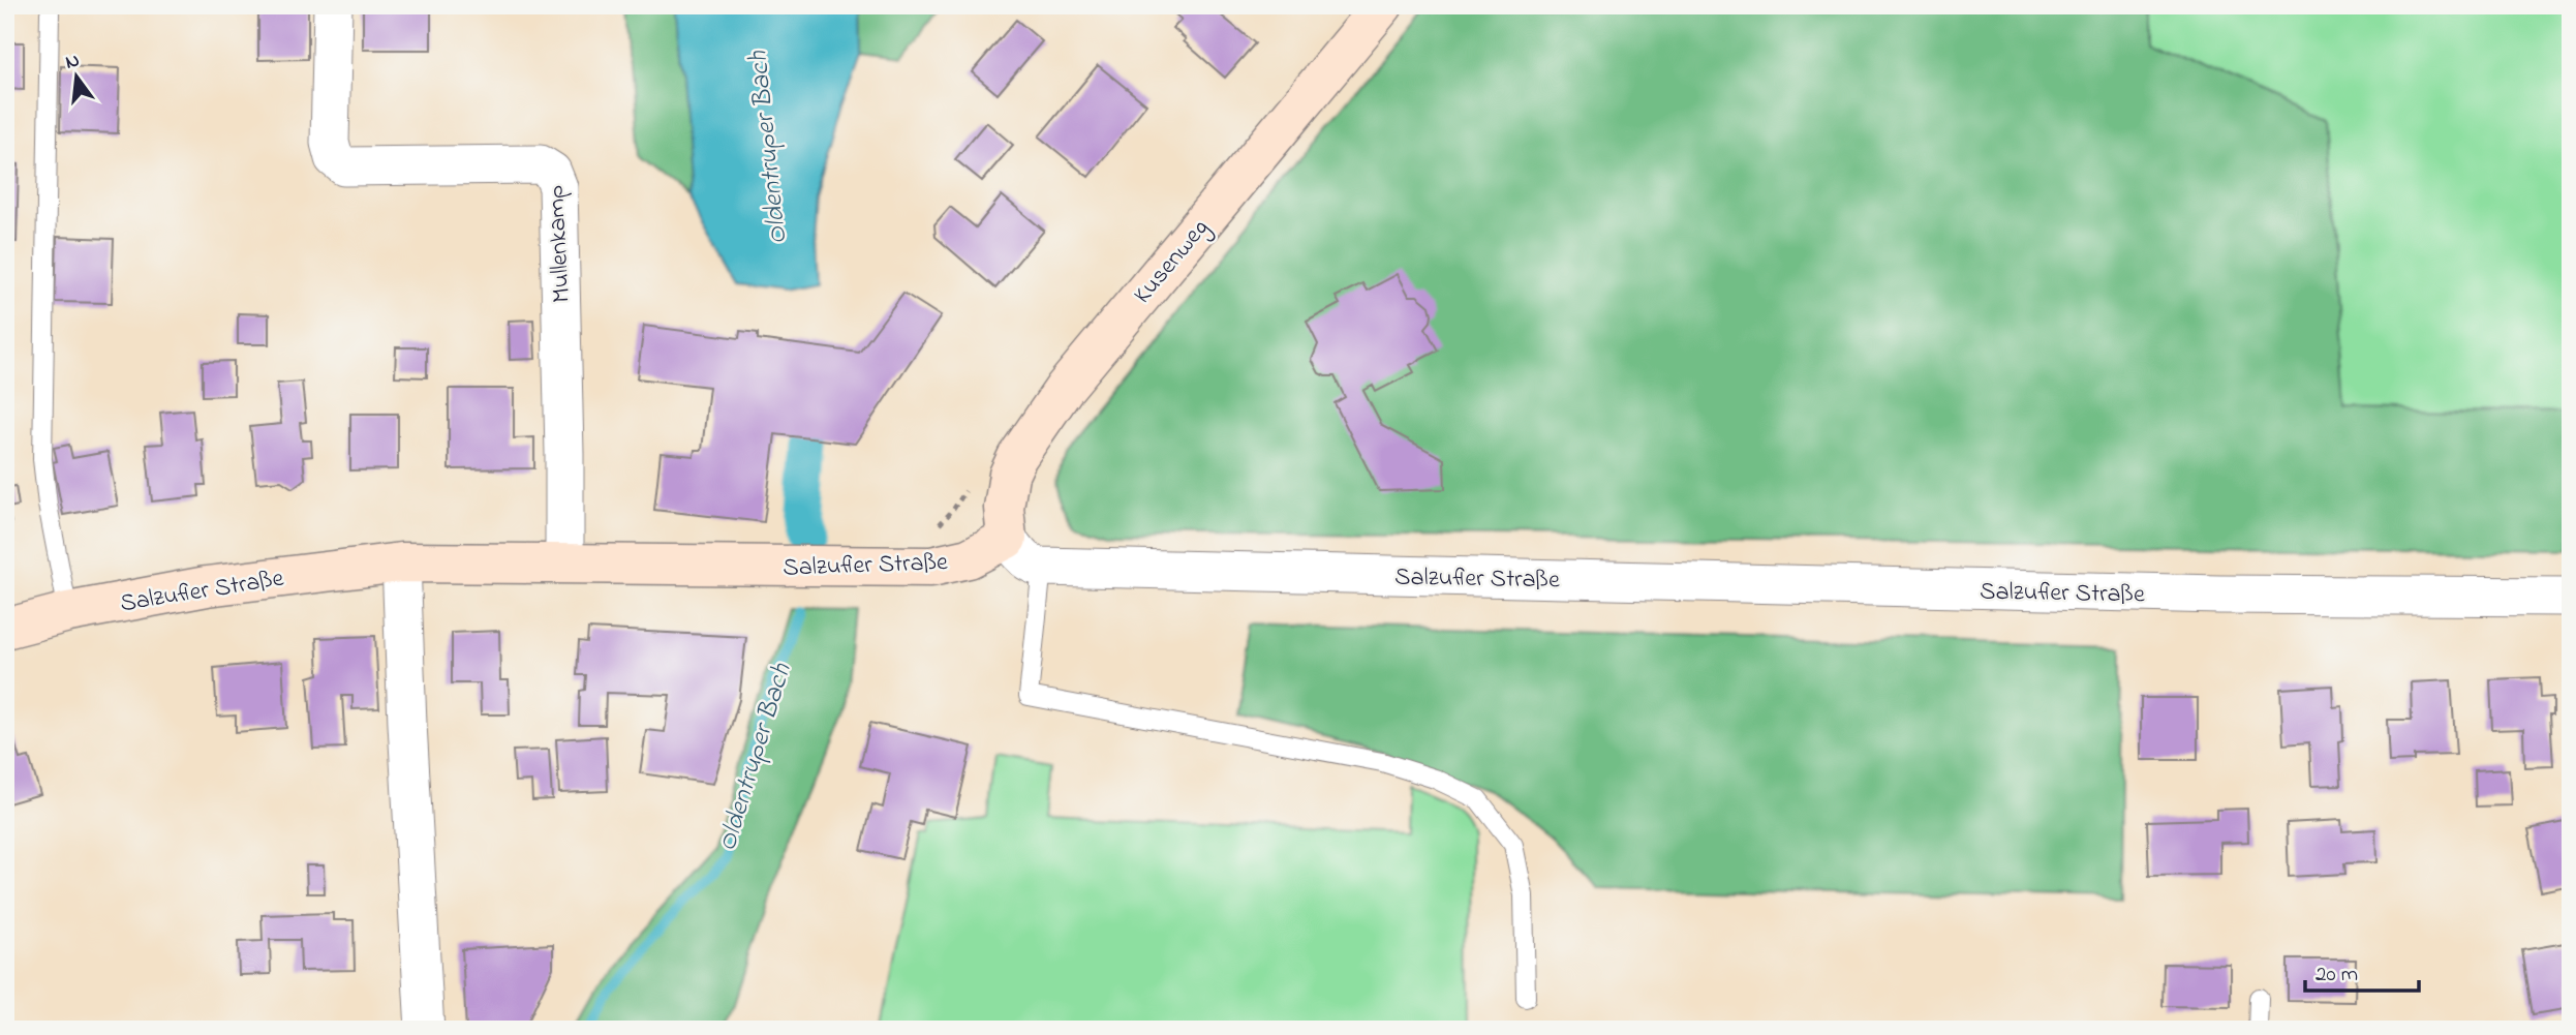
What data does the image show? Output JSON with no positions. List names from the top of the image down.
{
  "streets": {
    "street": ["Mullenkamp", "Kusenweg", "Salzufler Straße"]
  },
  "crossings": [
    ["Mullenkamp", "Salzufler Straße"],
    ["Kusenweg", "Salzufler Straße"]
  ],
  "water": ["Oldentruper Bach"],
  "scale_bar": "20 m",
  "north": "top"
}
